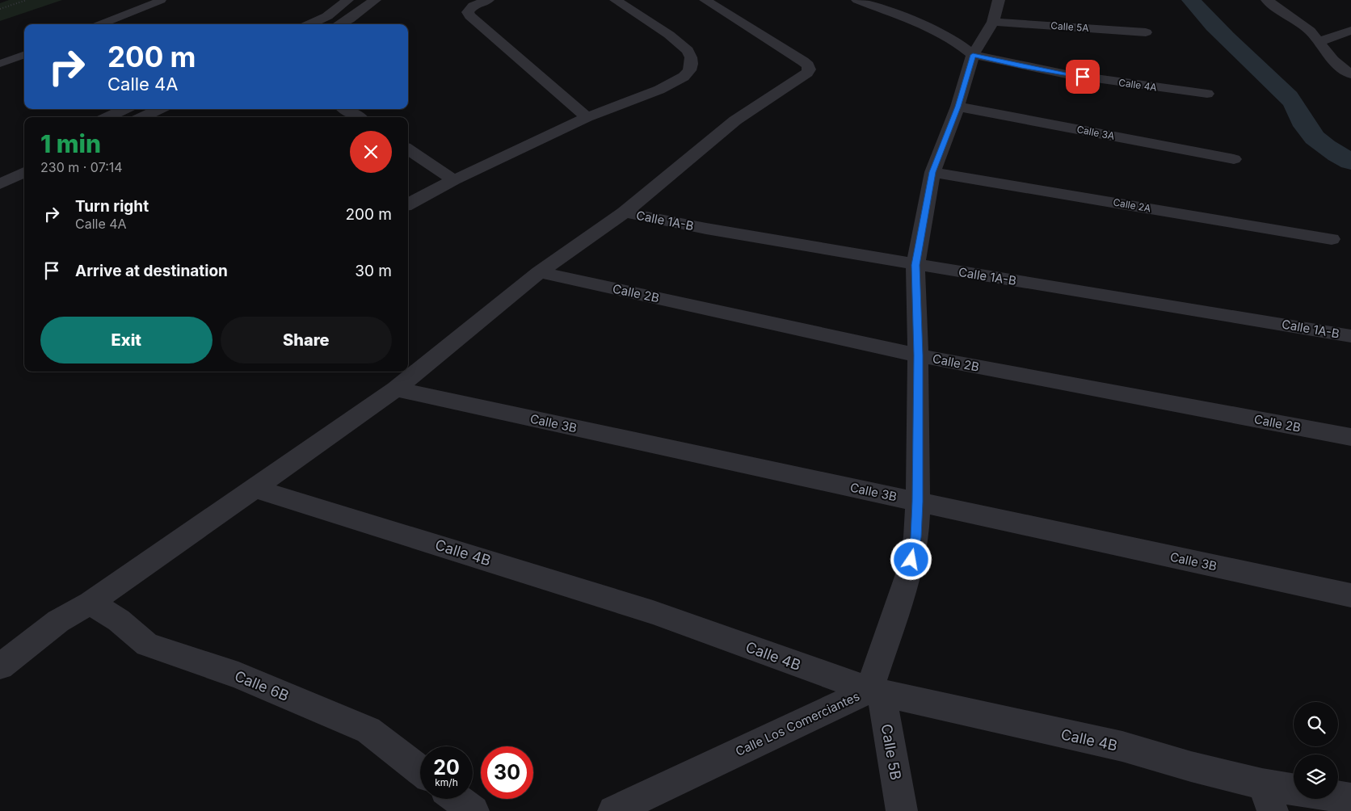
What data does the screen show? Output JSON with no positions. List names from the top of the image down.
{
  "streets": {
    "street": [
      "Calle 5A",
      "Calle 4A",
      "Calle 3A",
      "Calle 2A",
      "Calle 1A-B",
      "Calle 2B",
      "Calle 3B",
      "Calle 4B",
      "Calle 6B",
      "Calle Los Comerciantes",
      "Calle 5B"
    ]
  },
  "crossings": [
    ["Calle 5A", "Calle Los Comerciantes"],
    ["Calle 4A", "Calle Los Comerciantes"],
    ["Calle 3A", "Calle Los Comerciantes"],
    ["Calle 2A", "Calle Los Comerciantes"],
    ["Calle 1A-B", "Calle Los Comerciantes"],
    ["Calle 2B", "Calle Los Comerciantes"],
    ["Calle 3B", "Calle Los Comerciantes"],
    ["Calle 4B", "Calle Los Comerciantes"],
    ["Calle 4B", "Calle 5B"],
    ["Calle Los Comerciantes", "Calle 5B"]
  ],
  "page": {
    "turn": ["200 m", "Calle 4A"],
    "heading": ["1 min", "230 m · 07:14"],
    "list": [
      {
        "name": "Turn right",
        "note": "Calle 4A",
        "value": "200 m"
      },
      {
        "name": "Arrive at destination",
        "value": "30 m"
      }
    ],
    "buttons": ["Exit", "Share"],
    "speed": "20 km/h",
    "limit": "30"
  }
}
